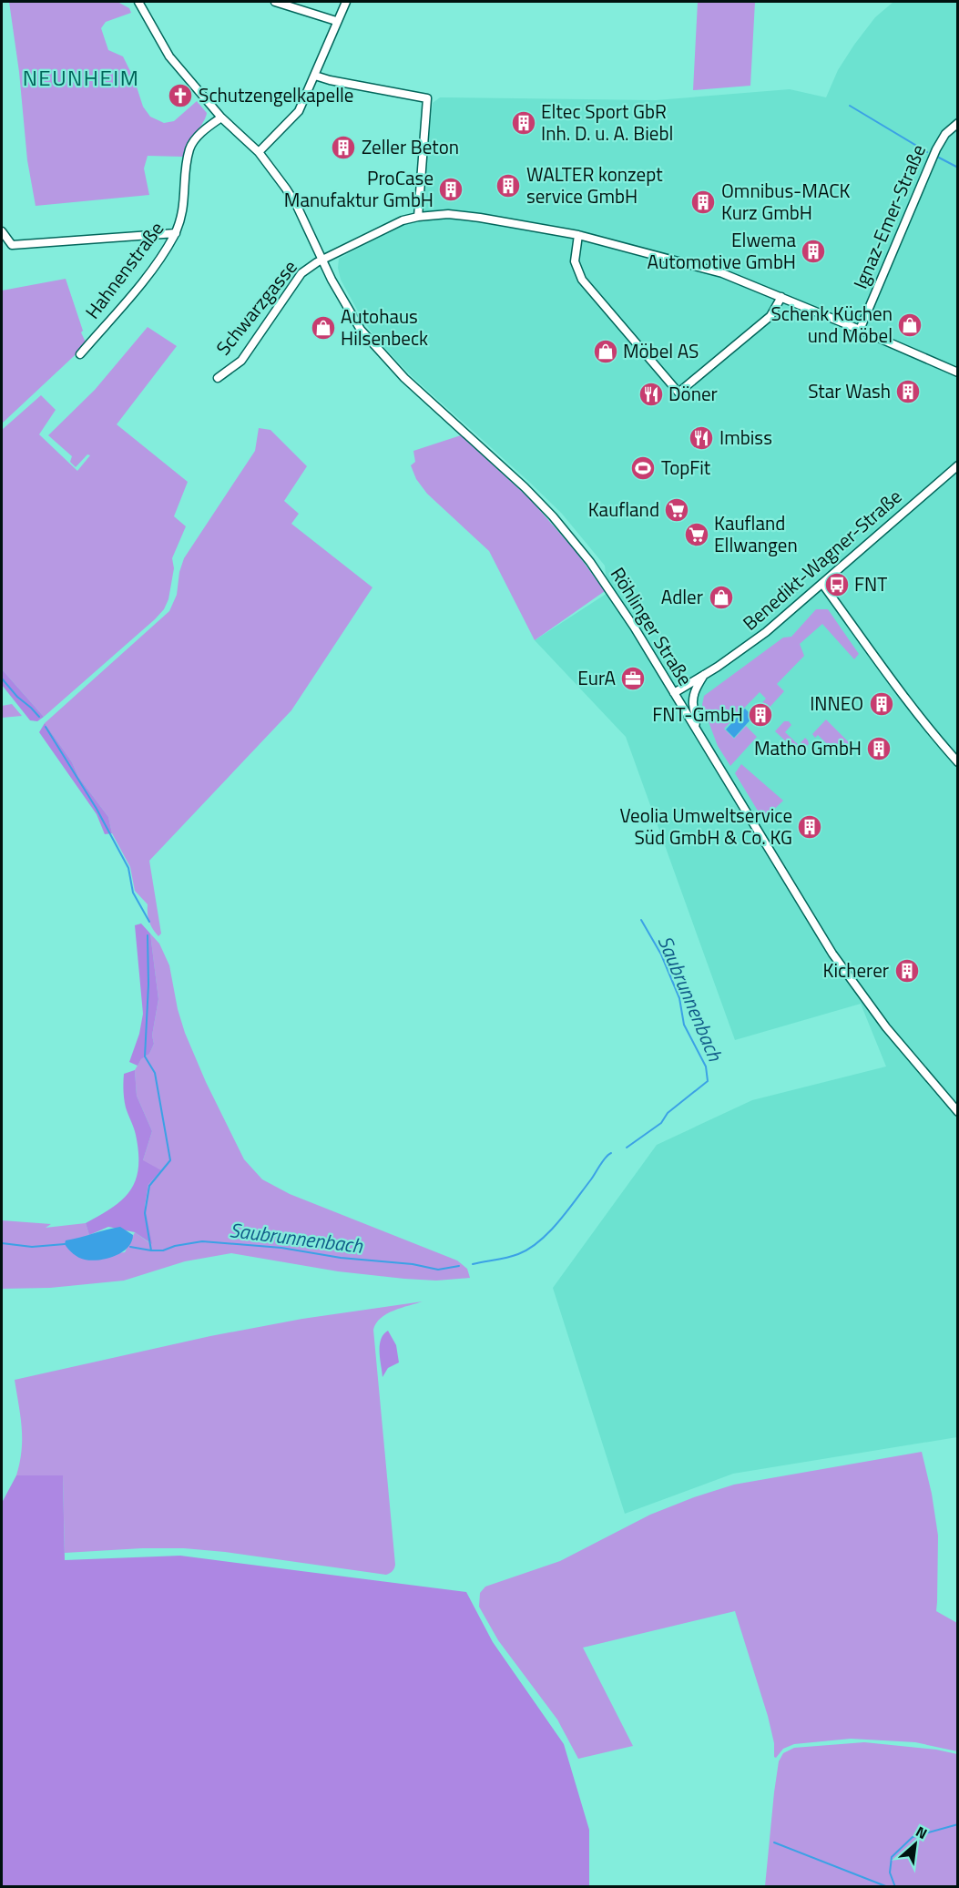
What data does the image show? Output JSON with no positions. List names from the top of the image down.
{
  "streets": {
    "street": [
      "Ignaz-Emer-Straße",
      "Hahnenstraße",
      "Schwarzgasse",
      "Benedikt-Wagner-Straße",
      "Röhlinger Straße"
    ]
  },
  "crossings": [
    ["Ignaz-Emer-Straße", "Schwarzgasse"],
    ["Hahnenstraße", "Röhlinger Straße"],
    ["Schwarzgasse", "Röhlinger Straße"],
    ["Benedikt-Wagner-Straße", "Röhlinger Straße"]
  ],
  "districts": ["NEUNHEIM"],
  "water": ["Saubrunnenbach"],
  "places": {
    "church": ["Schutzengelkapelle"],
    "building": [
      "Eltec Sport GbR Inh. D. u. A. Biebl",
      "Zeller Beton",
      "WALTER konzept service GmbH",
      "ProCase Manufaktur GmbH",
      "Omnibus-MACK Kurz GmbH",
      "Elwema Automotive GmbH",
      "Star Wash",
      "INNEO",
      "FNT-GmbH",
      "Matho GmbH",
      "Veolia Umweltservice Süd GmbH & Co. KG",
      "Kicherer"
    ],
    "shop": [
      "Schenk Küchen und Möbel",
      "Autohaus Hilsenbeck",
      "Möbel AS",
      "Adler"
    ],
    "restaurant": ["Döner", "Imbiss"],
    "sports": ["TopFit"],
    "supermarket": ["Kaufland", "Kaufland Ellwangen"],
    "bus stop": ["FNT"],
    "office": ["EurA"]
  },
  "north": "top right"
}
